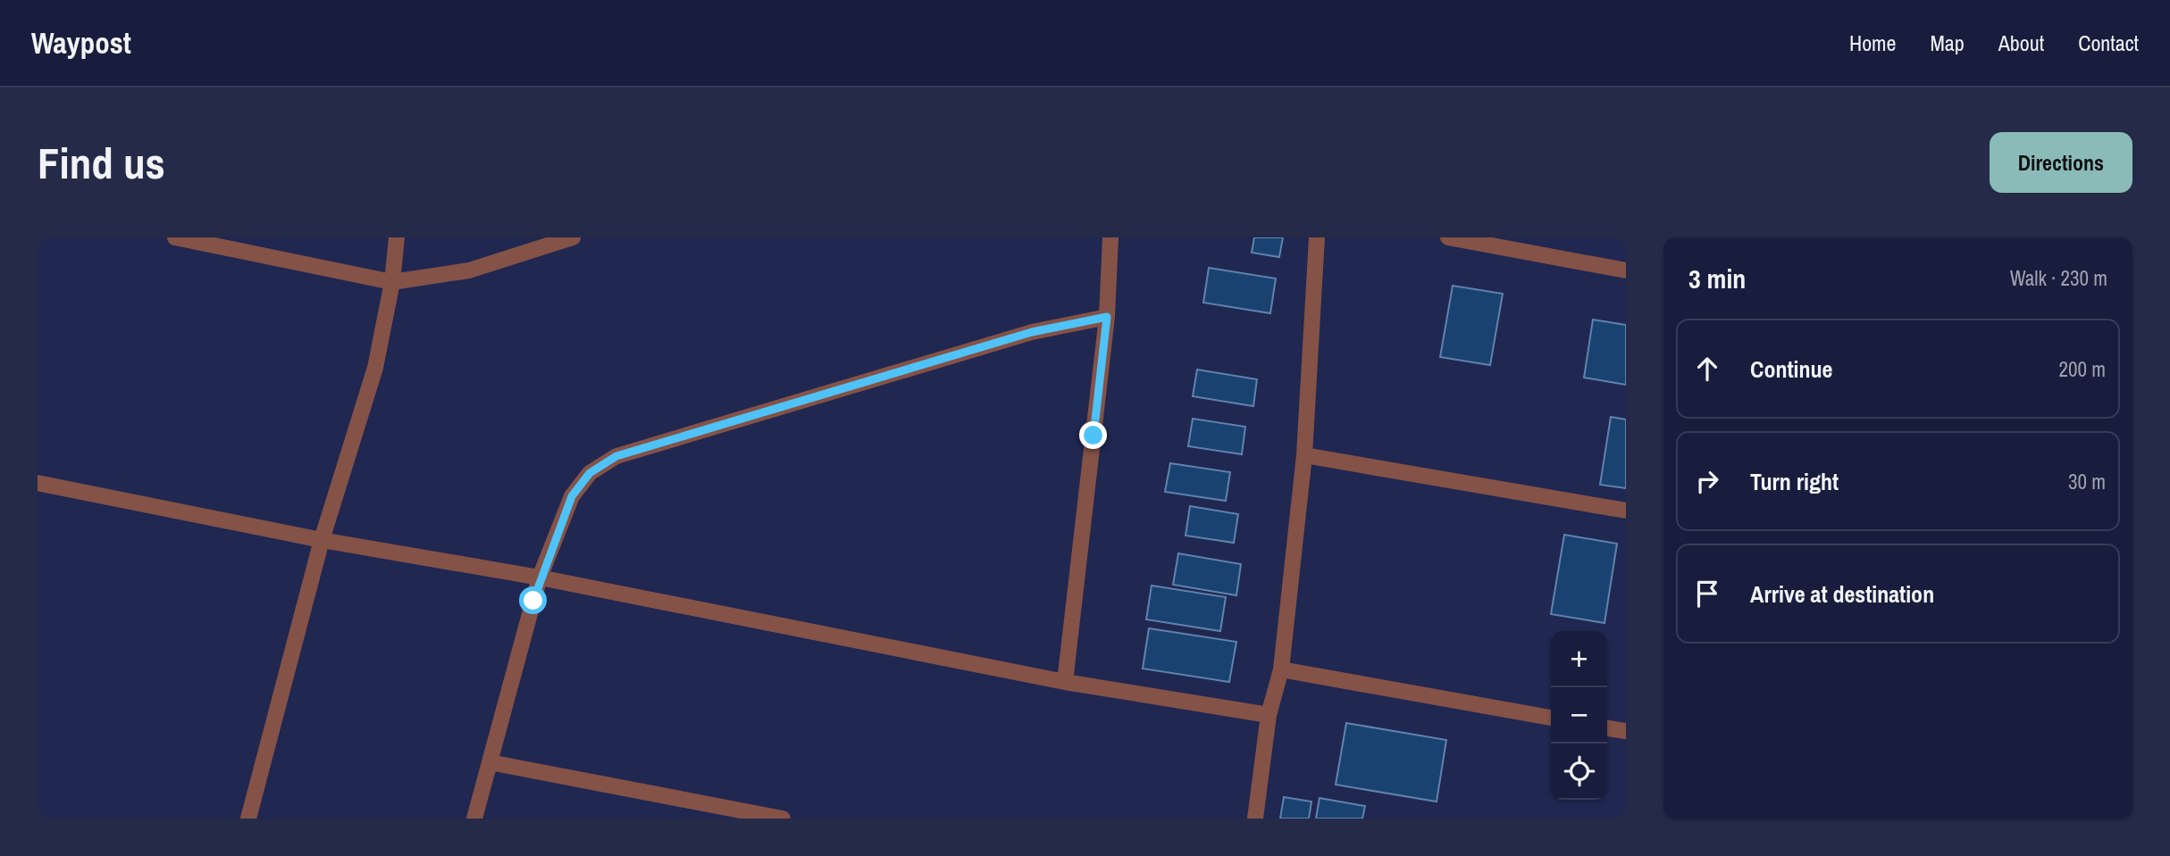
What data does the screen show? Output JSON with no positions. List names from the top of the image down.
{
  "page": {
    "header": "Waypost",
    "nav": [
      "Home",
      "Map",
      "About",
      "Contact"
    ],
    "buttons": "Directions",
    "title": "Find us",
    "heading": ["3 min", "Walk · 230 m"],
    "list": [
      ["Continue", "200 m"],
      ["Turn right", "30 m"],
      "Arrive at destination"
    ],
    "map_buttons": ["+", "−"]
  }
}
